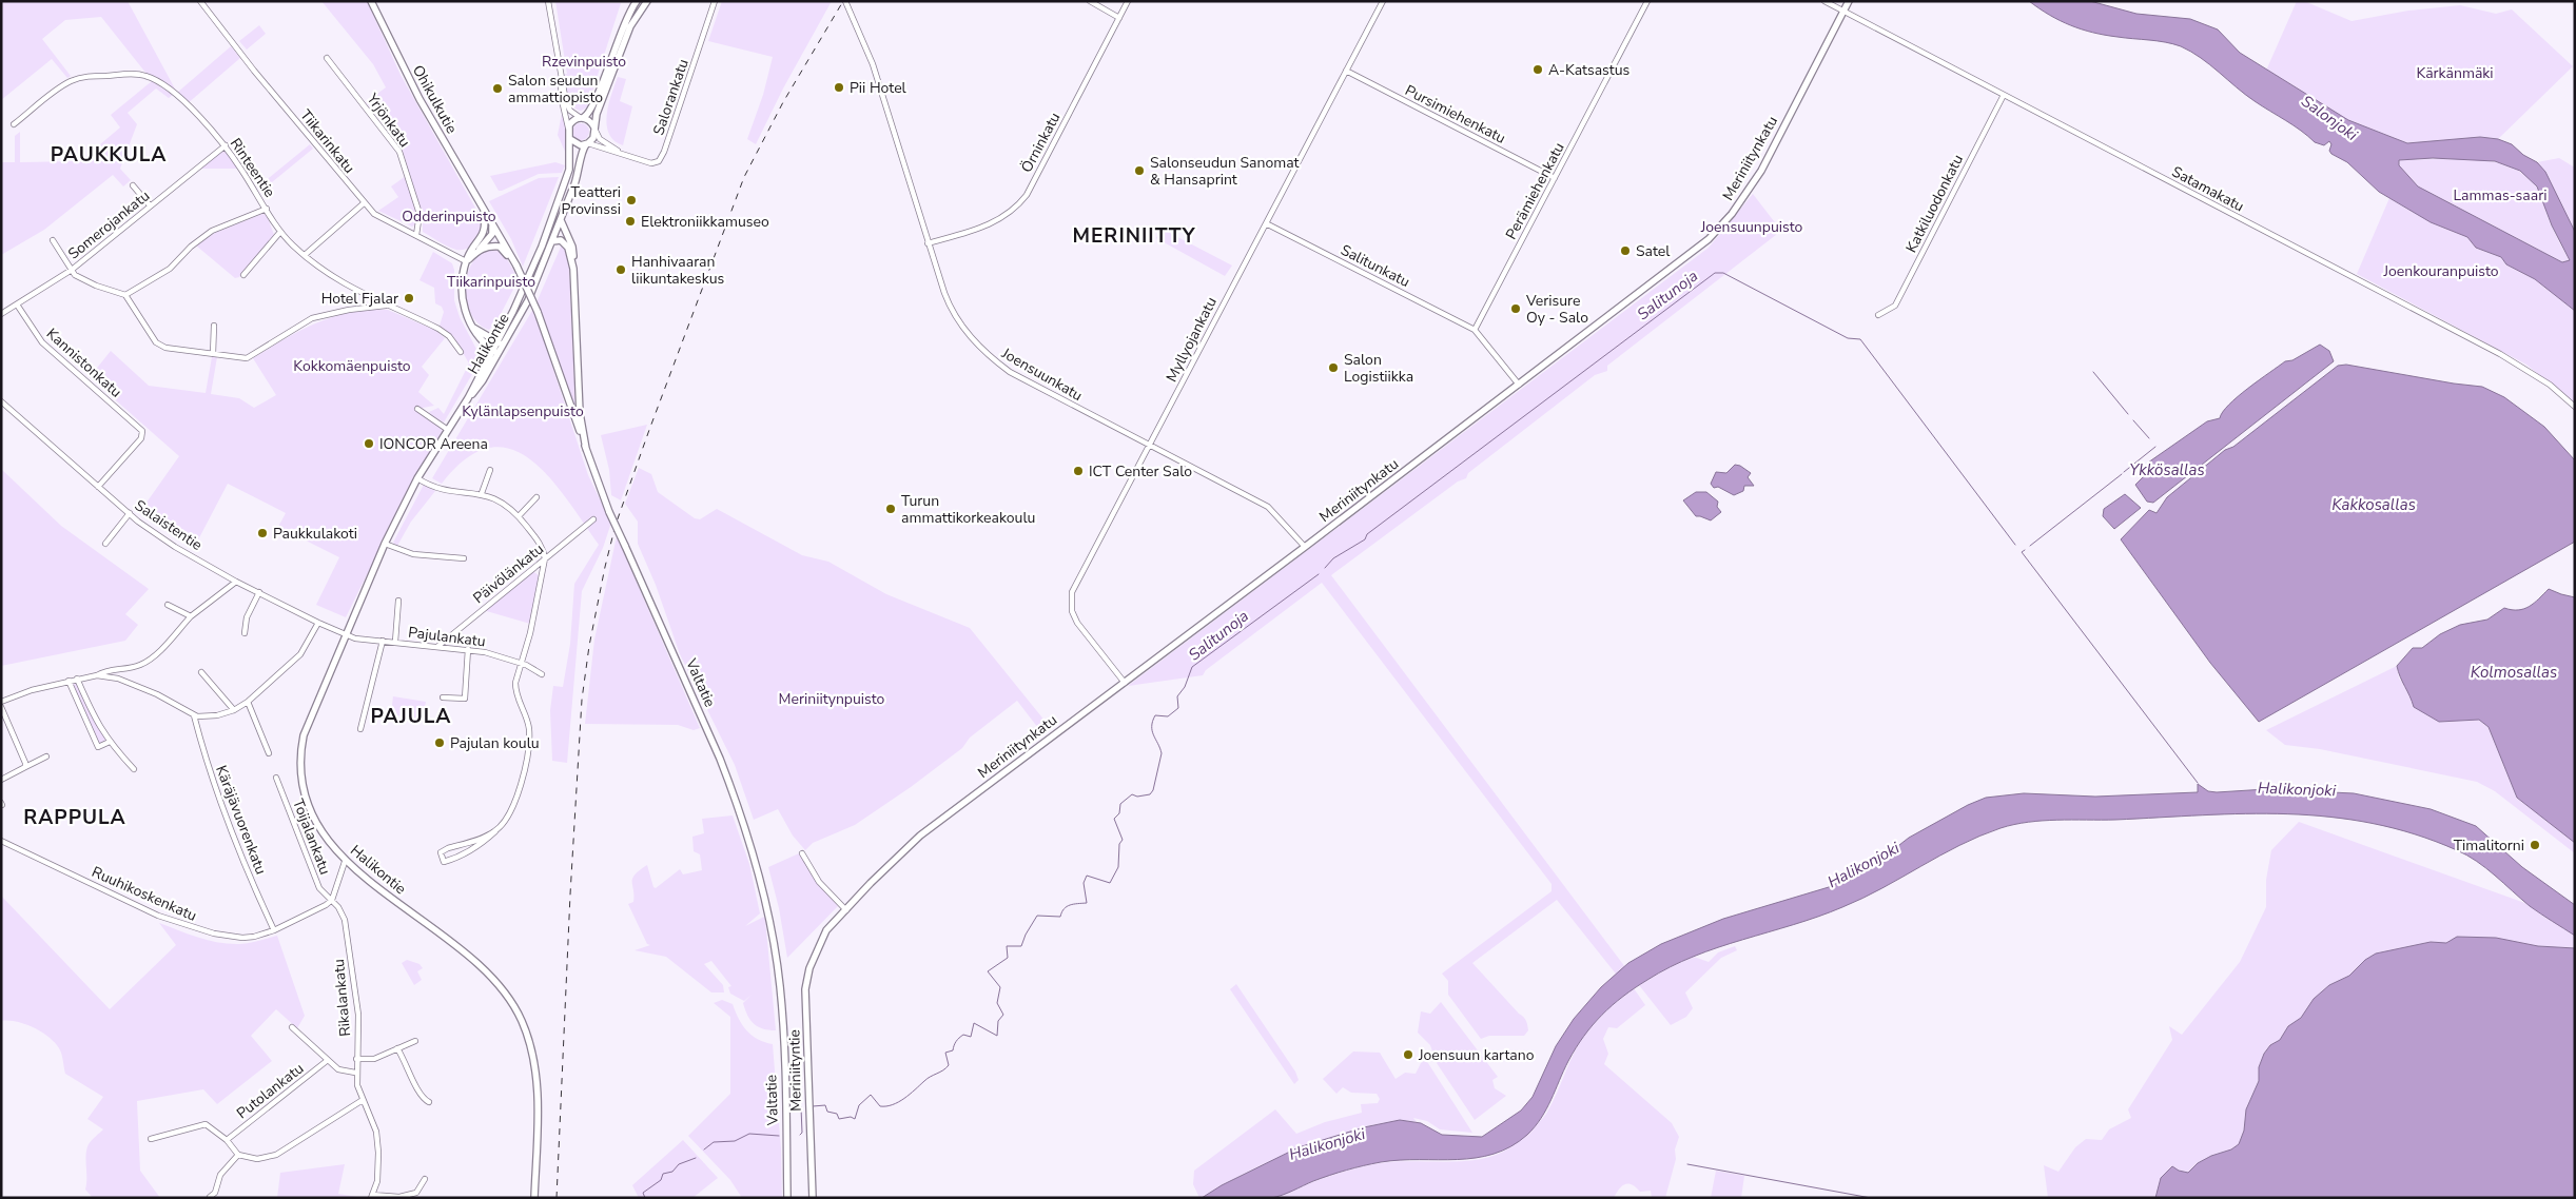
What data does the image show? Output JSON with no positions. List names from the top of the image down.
{
  "streets": {
    "main road": [
      "Ohikulkutie",
      "Meriniitynkatu",
      "Halikontie",
      "Valtatie",
      "Meriniityntie"
    ],
    "street": [
      "Salorankatu",
      "Pursimiehenkatu",
      "Yrjönkatu",
      "Tiikarinkatu",
      "Örninkatu",
      "Rinteentie",
      "Satamakatu",
      "Perämiehenkatu",
      "Katkiluodonkatu",
      "Somerojankatu",
      "Salitunkatu",
      "Myllyojankatu",
      "Kannistonkatu",
      "Joensuunkatu",
      "Salaistentie",
      "Päivölänkatu",
      "Pajulankatu",
      "Käräjävuorenkatu",
      "Toijalankatu",
      "Ruuhikoskenkatu",
      "Rikalankatu",
      "Putolankatu"
    ]
  },
  "crossings": [
    ["Salorankatu", "Halikontie"],
    ["Ohikulkutie", "Valtatie"],
    ["Pursimiehenkatu", "Perämiehenkatu"],
    ["Pursimiehenkatu", "Myllyojankatu"],
    ["Yrjönkatu", "Tiikarinkatu"],
    ["Örninkatu", "Joensuunkatu"],
    ["Meriniitynkatu", "Satamakatu"],
    ["Meriniitynkatu", "Myllyojankatu"],
    ["Meriniitynkatu", "Joensuunkatu"],
    ["Meriniitynkatu", "Meriniityntie"],
    ["Rinteentie", "Somerojankatu"],
    ["Satamakatu", "Katkiluodonkatu"],
    ["Perämiehenkatu", "Salitunkatu"],
    ["Somerojankatu", "Kannistonkatu"],
    ["Salitunkatu", "Myllyojankatu"],
    ["Myllyojankatu", "Joensuunkatu"],
    ["Halikontie", "Salaistentie"],
    ["Halikontie", "Pajulankatu"],
    ["Kannistonkatu", "Salaistentie"],
    ["Salaistentie", "Pajulankatu"],
    ["Päivölänkatu", "Pajulankatu"],
    ["Käräjävuorenkatu", "Ruuhikoskenkatu"],
    ["Toijalankatu", "Ruuhikoskenkatu"],
    ["Toijalankatu", "Rikalankatu"],
    ["Ruuhikoskenkatu", "Rikalankatu"]
  ],
  "districts": [
    "PAUKKULA",
    "MERINIITTY",
    "PAJULA",
    "RAPPULA"
  ],
  "water": [
    "Salonjoki",
    "Salitunoja",
    "Ykkösallas",
    "Kakkosallas",
    "Kolmosallas",
    "Halikonjoki"
  ],
  "parks": [
    "Rzevinpuisto",
    "Kärkänmäki",
    "Lammas-saari",
    "Odderinpuisto",
    "Joensuunpuisto",
    "Joenkouranpuisto",
    "Tiikarinpuisto",
    "Kokkomäenpuisto",
    "Kylänlapsenpuisto",
    "Meriniitynpuisto"
  ],
  "places": [
    "A-Katsastus",
    "Pii Hotel",
    "Salon seudun ammattiopisto",
    "Salonseudun Sanomat & Hansaprint",
    "Teatteri Provinssi",
    "Elektroniikkamuseo",
    "Satel",
    "Hanhivaaran liikuntakeskus",
    "Hotel Fjalar",
    "Verisure Oy - Salo",
    "Salon Logistiikka",
    "IONCOR Areena",
    "ICT Center Salo",
    "Turun ammattikorkeakoulu",
    "Paukkulakoti",
    "Pajulan koulu",
    "Timalitorni",
    "Joensuun kartano"
  ]
}
